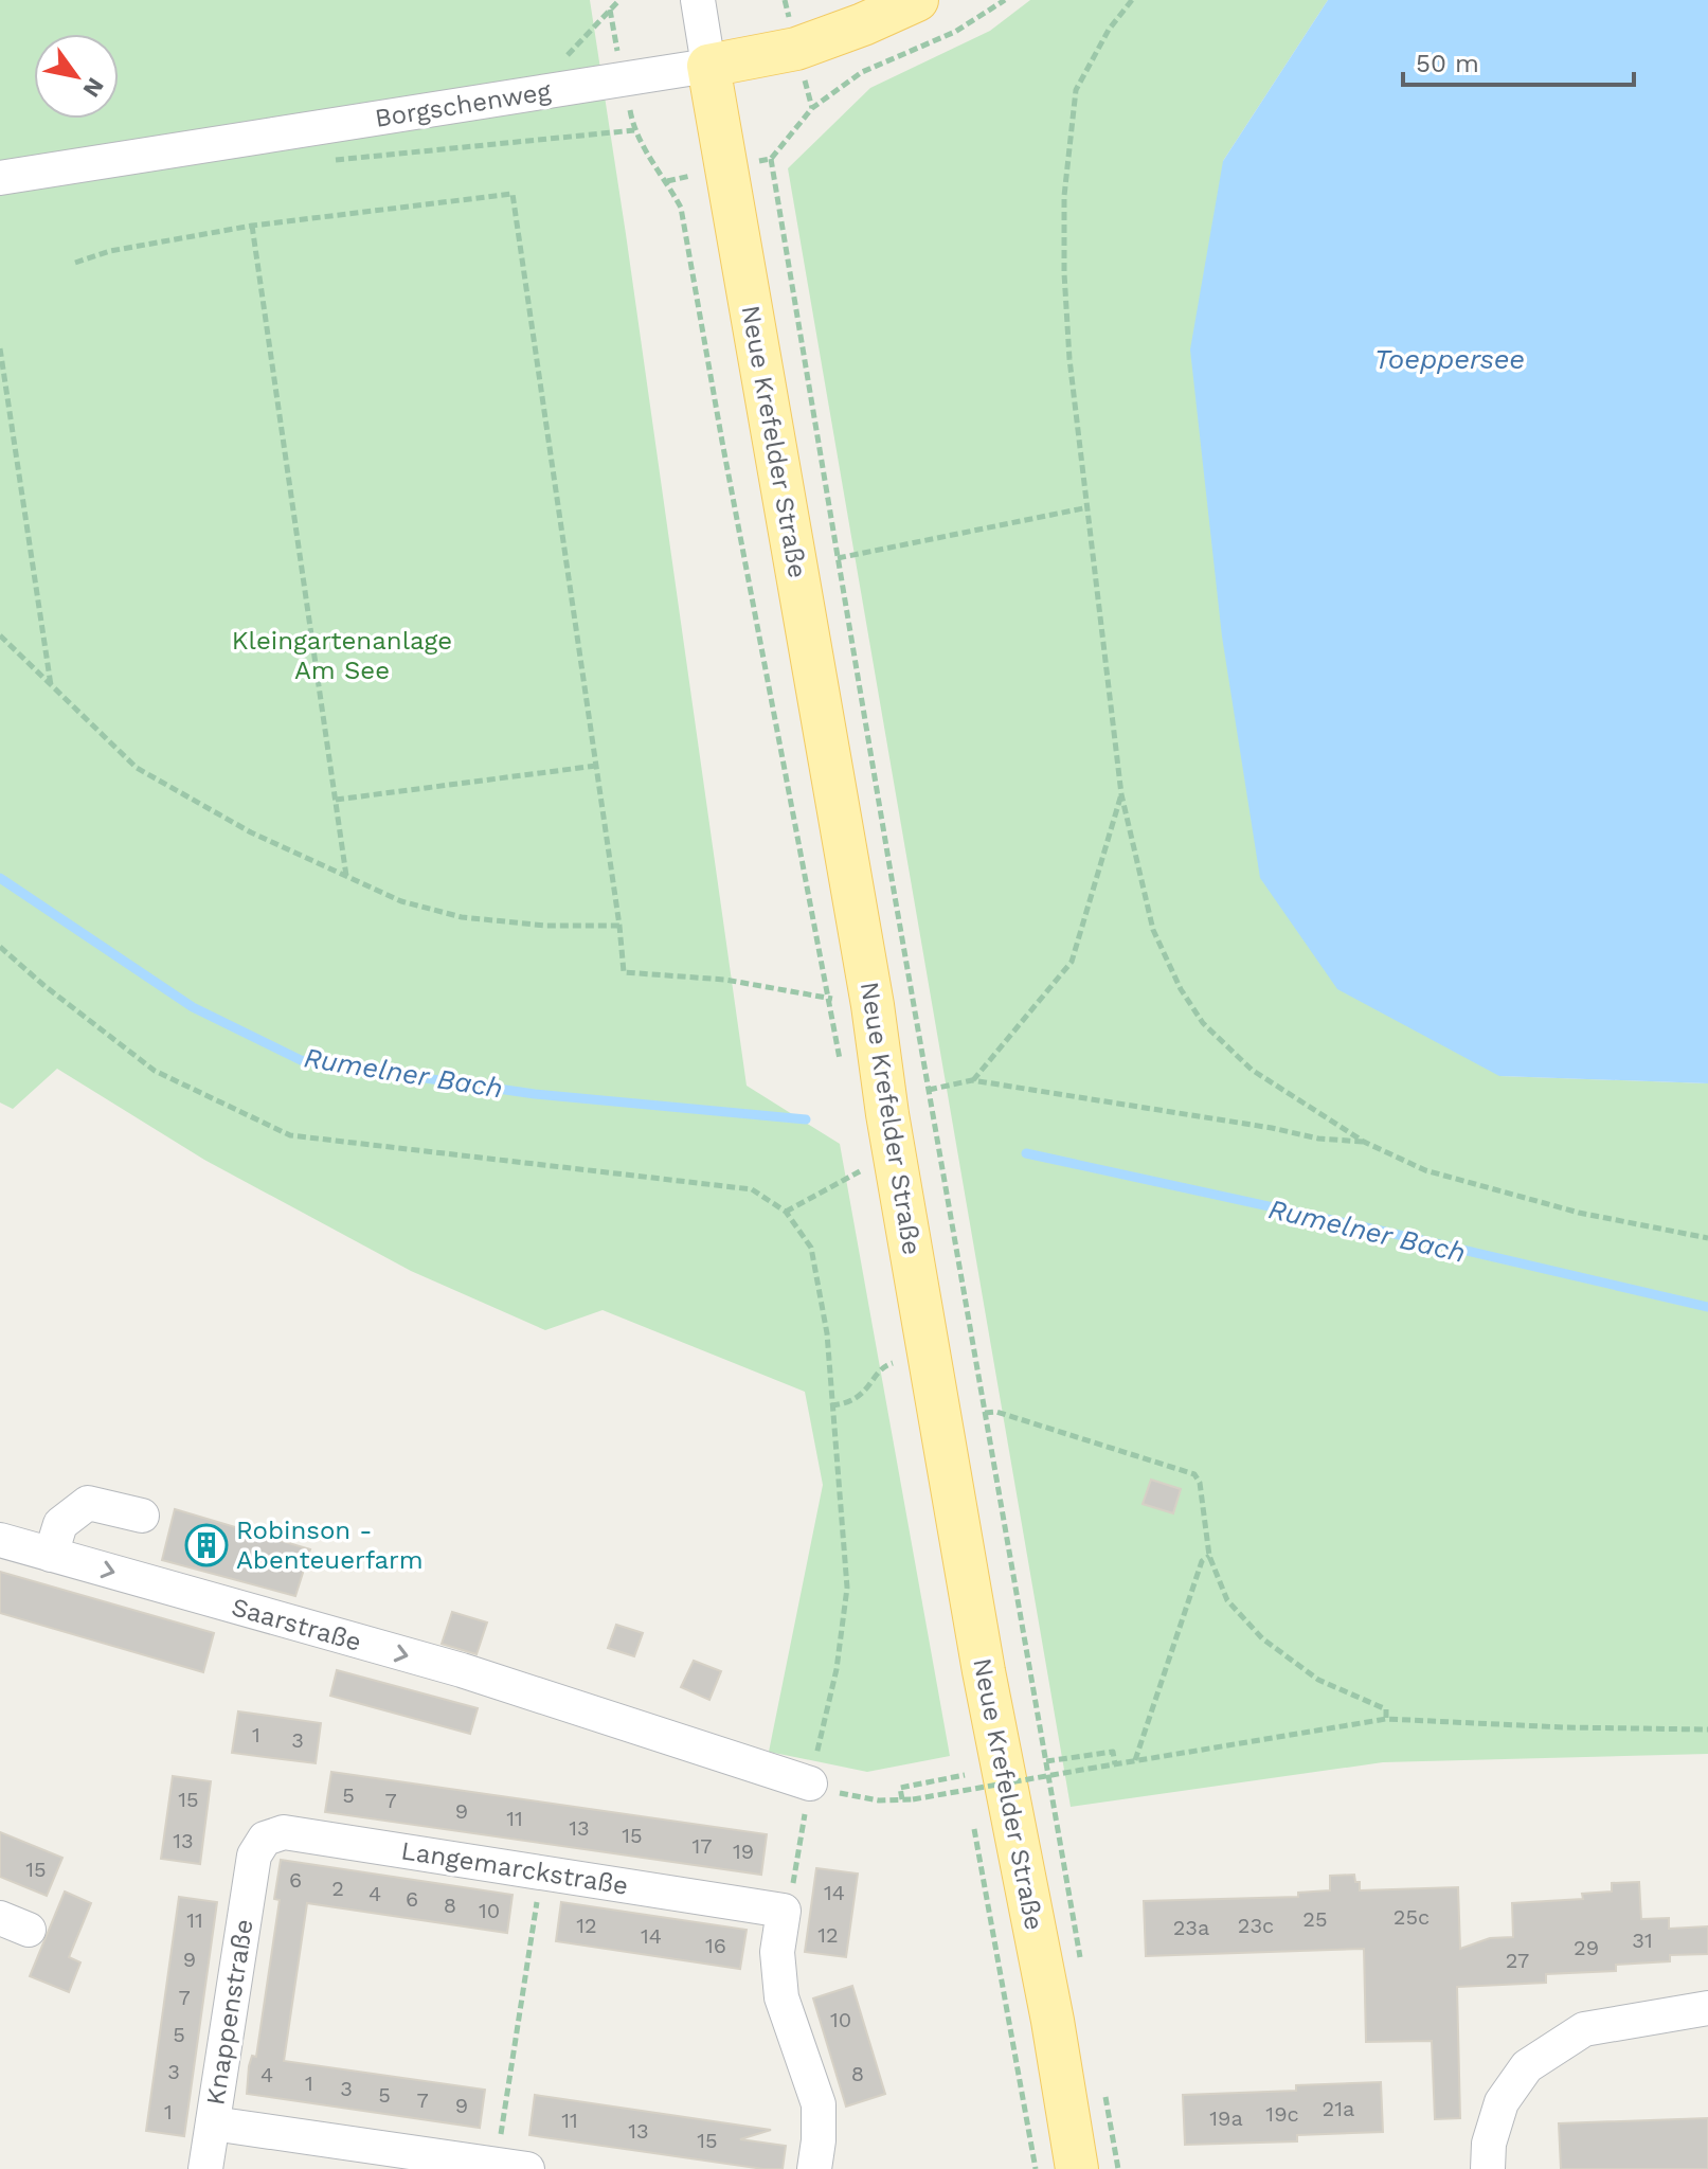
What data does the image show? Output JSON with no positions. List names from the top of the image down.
{
  "streets": {
    "main road": ["Borgschenweg", "Neue Krefelder Straße"],
    "street": ["Saarstraße", "Langemarckstraße", "Knappenstraße"]
  },
  "crossings": [
    ["Borgschenweg", "Neue Krefelder Straße"],
    ["Langemarckstraße", "Knappenstraße"]
  ],
  "one_way": ["Saarstraße"],
  "water": ["Toeppersee", "Rumelner Bach"],
  "parks": ["Kleingartenanlage Am See"],
  "places": {
    "building": ["Robinson - Abenteuerfarm"]
  },
  "house_numbers": [
    "1",
    "3",
    "5",
    "15",
    "7",
    "9",
    "11",
    "13",
    "15",
    "13",
    "17",
    "19",
    "15",
    "6",
    "2",
    "14",
    "4",
    "6",
    "8",
    "10",
    "25c",
    "25",
    "11",
    "12",
    "23c",
    "23a",
    "12",
    "14",
    "31",
    "16",
    "29",
    "9",
    "27",
    "7",
    "10",
    "5",
    "3",
    "8",
    "4",
    "1",
    "3",
    "5",
    "7",
    "9",
    "21a",
    "1",
    "19c",
    "19a",
    "11",
    "13",
    "15"
  ],
  "scale_bar": "50 m",
  "north": "bottom right"
}
